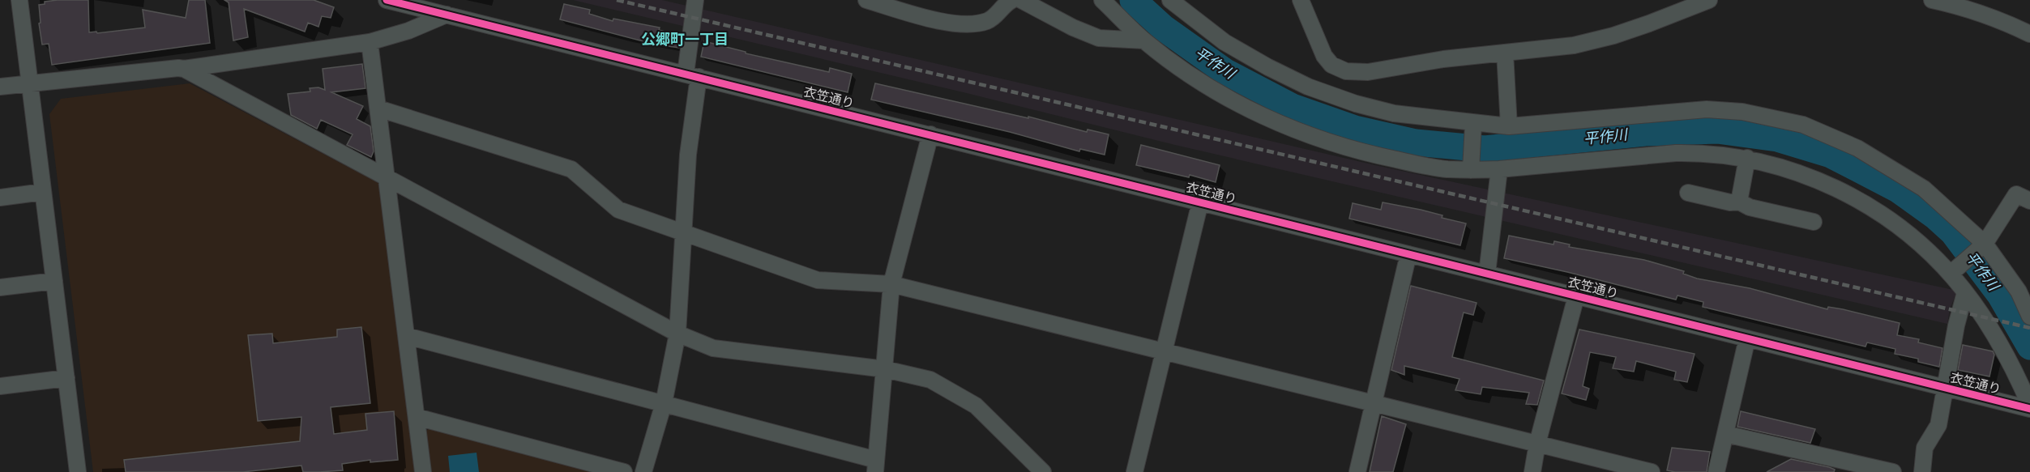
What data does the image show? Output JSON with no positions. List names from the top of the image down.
{
  "streets": {
    "street": ["衣笠通り"]
  },
  "districts": ["公郷町一丁目"],
  "water": ["平作川"]
}
